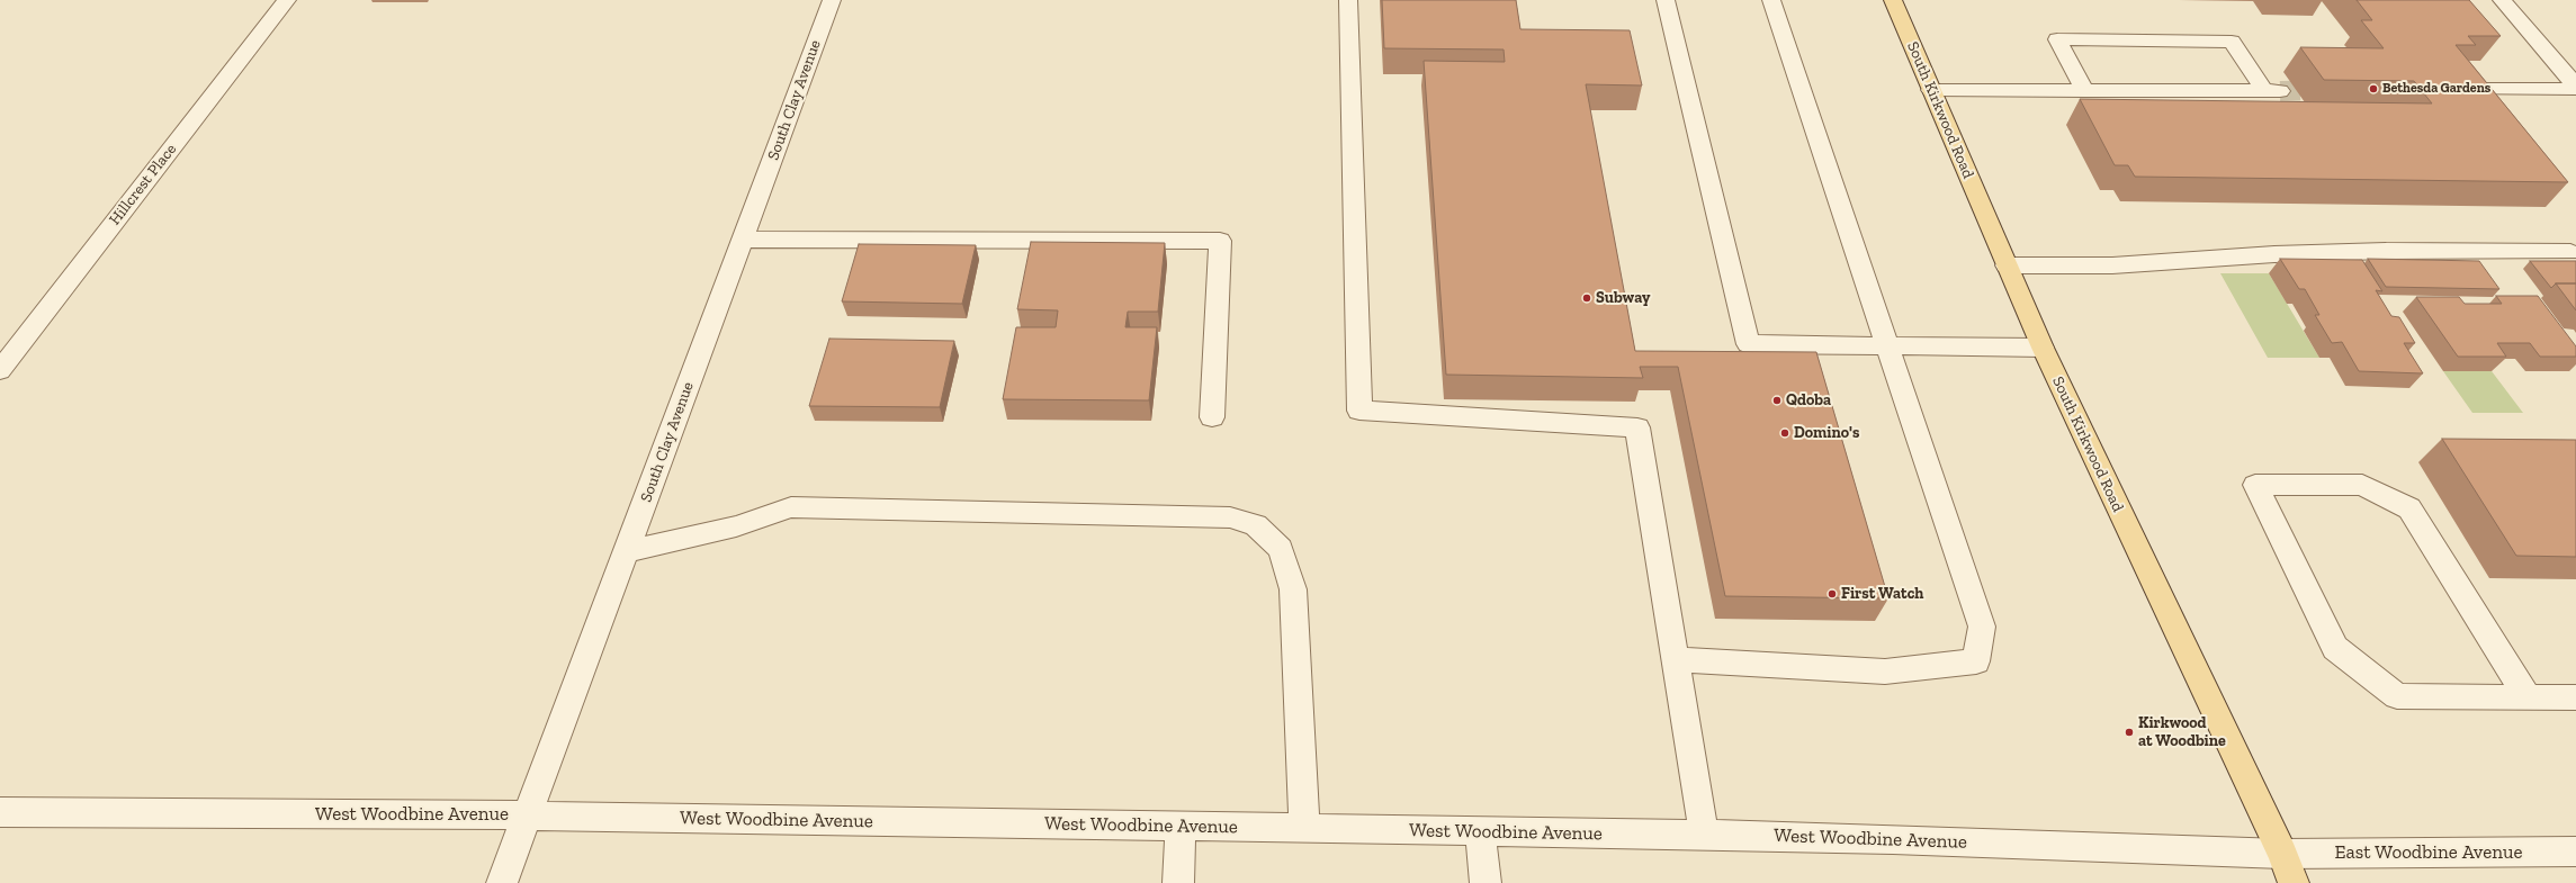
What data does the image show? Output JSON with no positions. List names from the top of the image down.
{
  "streets": {
    "main road": ["South Kirkwood Road"],
    "street": [
      "South Clay Avenue",
      "Hillcrest Place",
      "West Woodbine Avenue",
      "East Woodbine Avenue"
    ]
  },
  "crossings": [
    ["South Clay Avenue", "West Woodbine Avenue"],
    ["South Kirkwood Road", "West Woodbine Avenue"],
    ["South Kirkwood Road", "East Woodbine Avenue"],
    ["West Woodbine Avenue", "East Woodbine Avenue"]
  ],
  "places": [
    "Bethesda Gardens",
    "Subway",
    "Qdoba",
    "Domino's",
    "First Watch",
    "Kirkwood at Woodbine"
  ]
}
